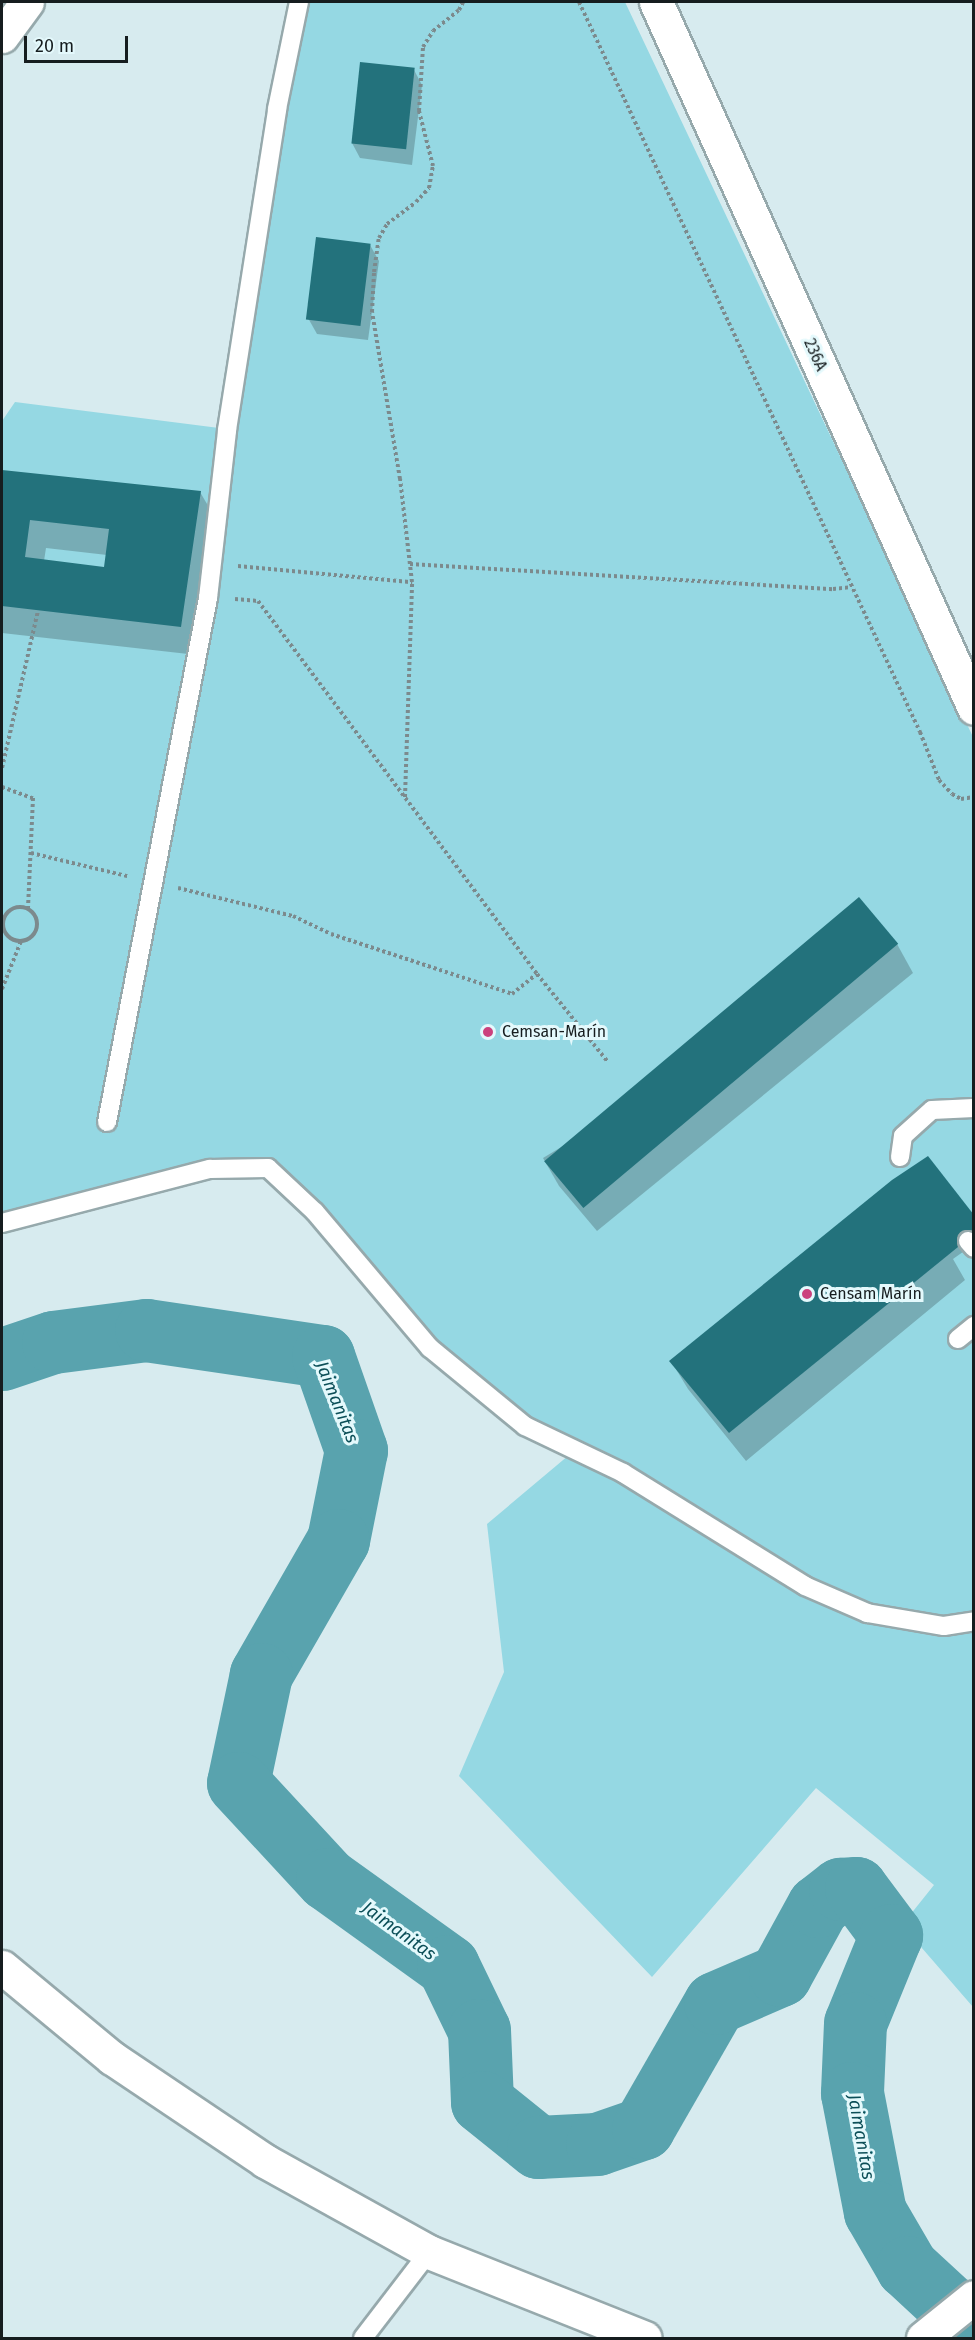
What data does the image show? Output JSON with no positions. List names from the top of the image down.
{
  "streets": {
    "street": ["236A"]
  },
  "water": ["Jaimanitas"],
  "places": ["Cemsan-Marín", "Censam Marín"],
  "scale_bar": "20 m"
}
